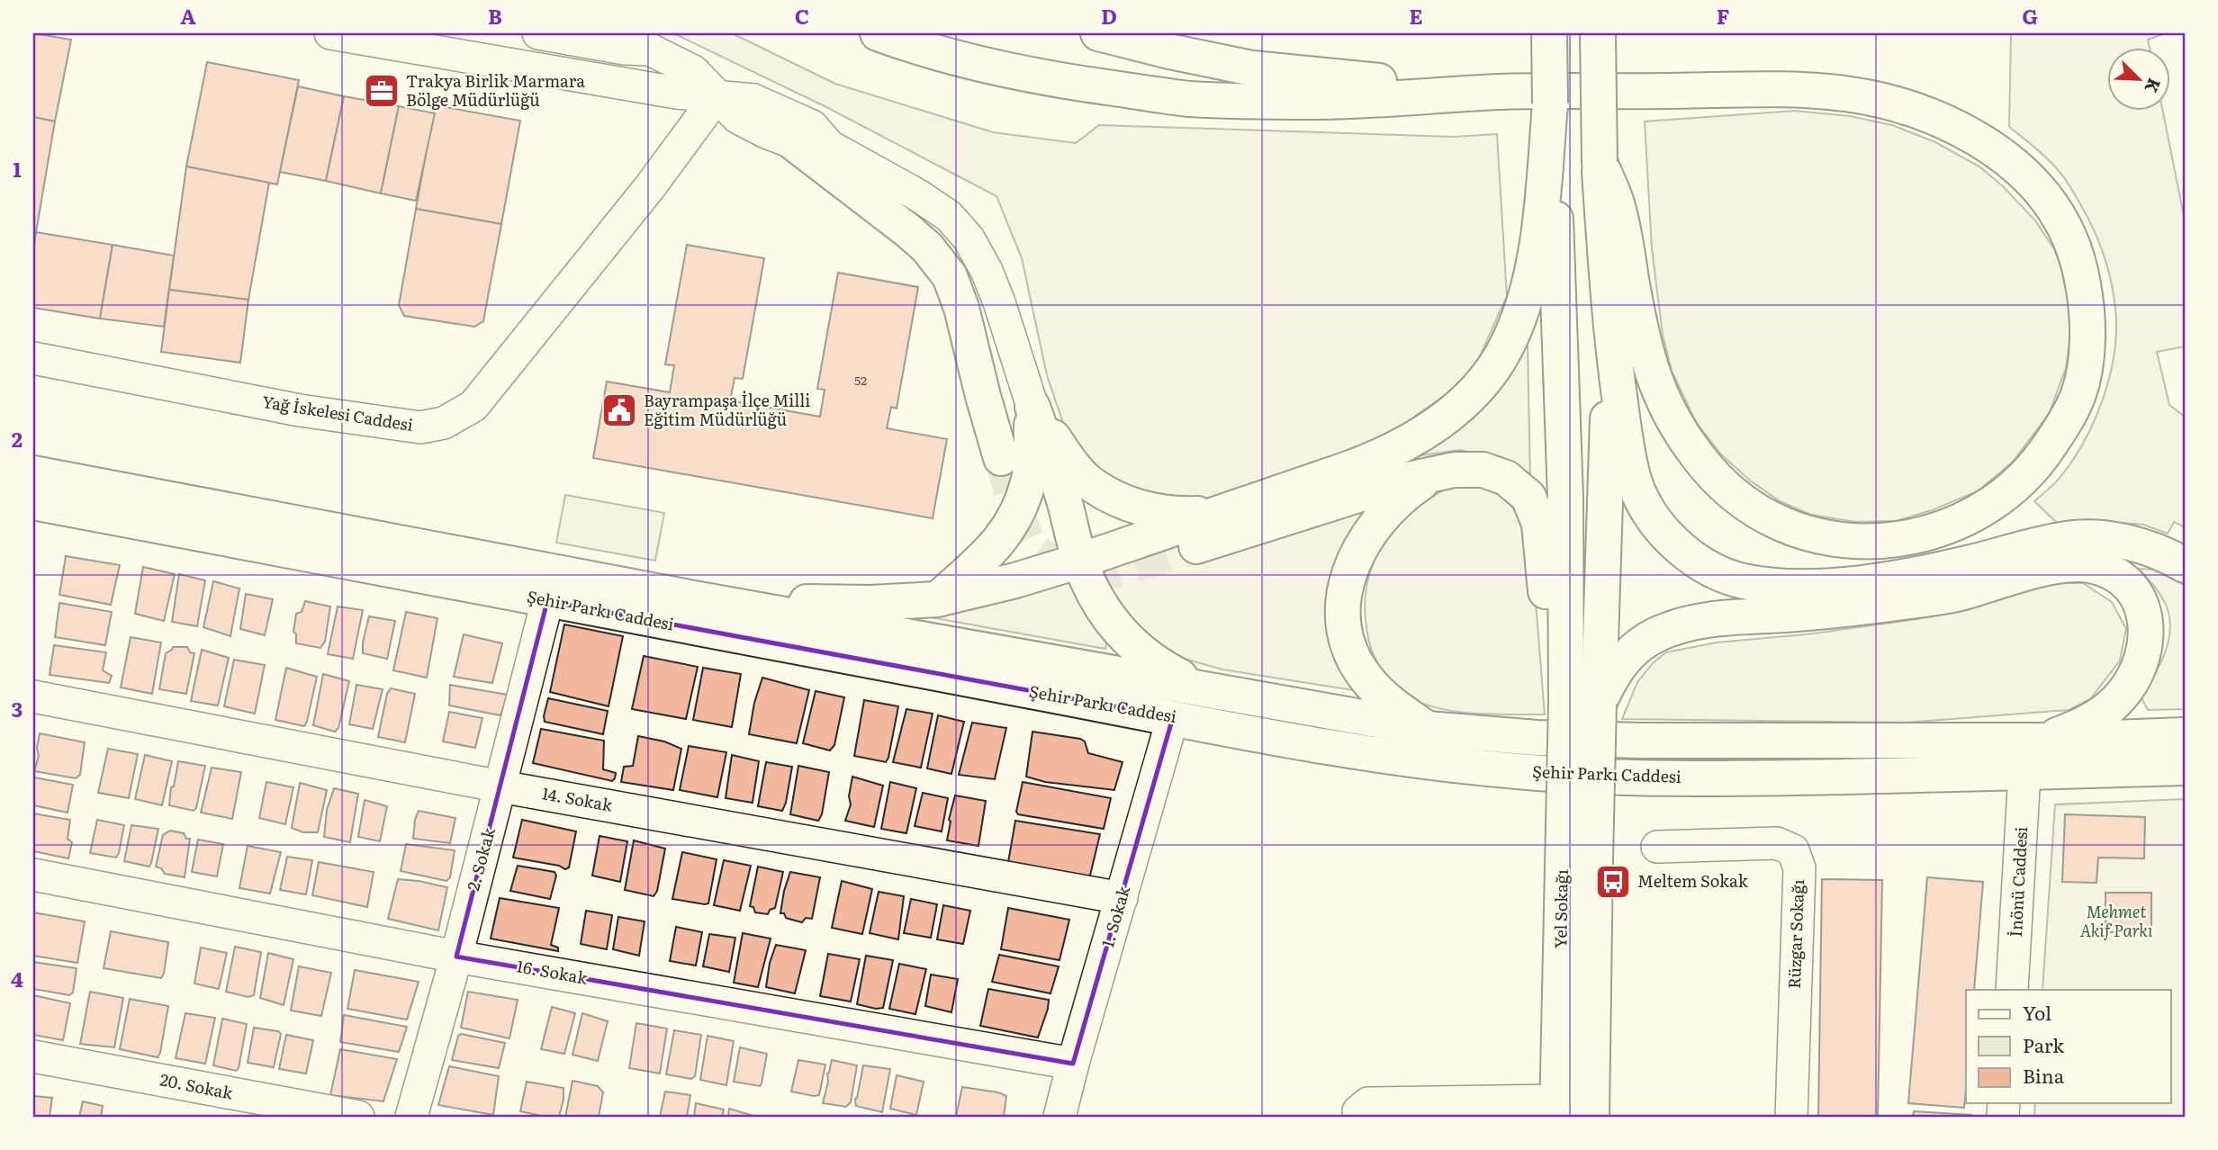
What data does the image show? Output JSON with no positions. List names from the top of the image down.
{
  "streets": {
    "main road": ["Şehir Parkı Caddesi", "Yel Sokağı"],
    "street": [
      "Yağ İskelesi Caddesi",
      "14. Sokak",
      "2. Sokak",
      "İnönü Caddesi",
      "1. Sokak",
      "Rüzgar Sokağı",
      "16. Sokak",
      "20. Sokak"
    ]
  },
  "crossings": [
    ["Şehir Parkı Caddesi", "2. Sokak"],
    ["Şehir Parkı Caddesi", "İnönü Caddesi"],
    ["Şehir Parkı Caddesi", "1. Sokak"],
    ["14. Sokak", "2. Sokak"],
    ["14. Sokak", "1. Sokak"],
    ["2. Sokak", "16. Sokak"],
    ["1. Sokak", "16. Sokak"]
  ],
  "parks": ["Mehmet Akif Parkı"],
  "places": {
    "office": ["Trakya Birlik Marmara Bölge Müdürlüğü"],
    "public building": ["Bayrampaşa İlçe Milli Eğitim Müdürlüğü"],
    "bus stop": ["Meltem Sokak"]
  },
  "house_numbers": ["52"],
  "legend": ["Yol", "Park", "Bina"],
  "north": "bottom right",
  "grid": {
    "columns": [
      "A",
      "B",
      "C",
      "D",
      "E",
      "F",
      "G"
    ],
    "rows": [
      "1",
      "2",
      "3",
      "4"
    ]
  }
}
